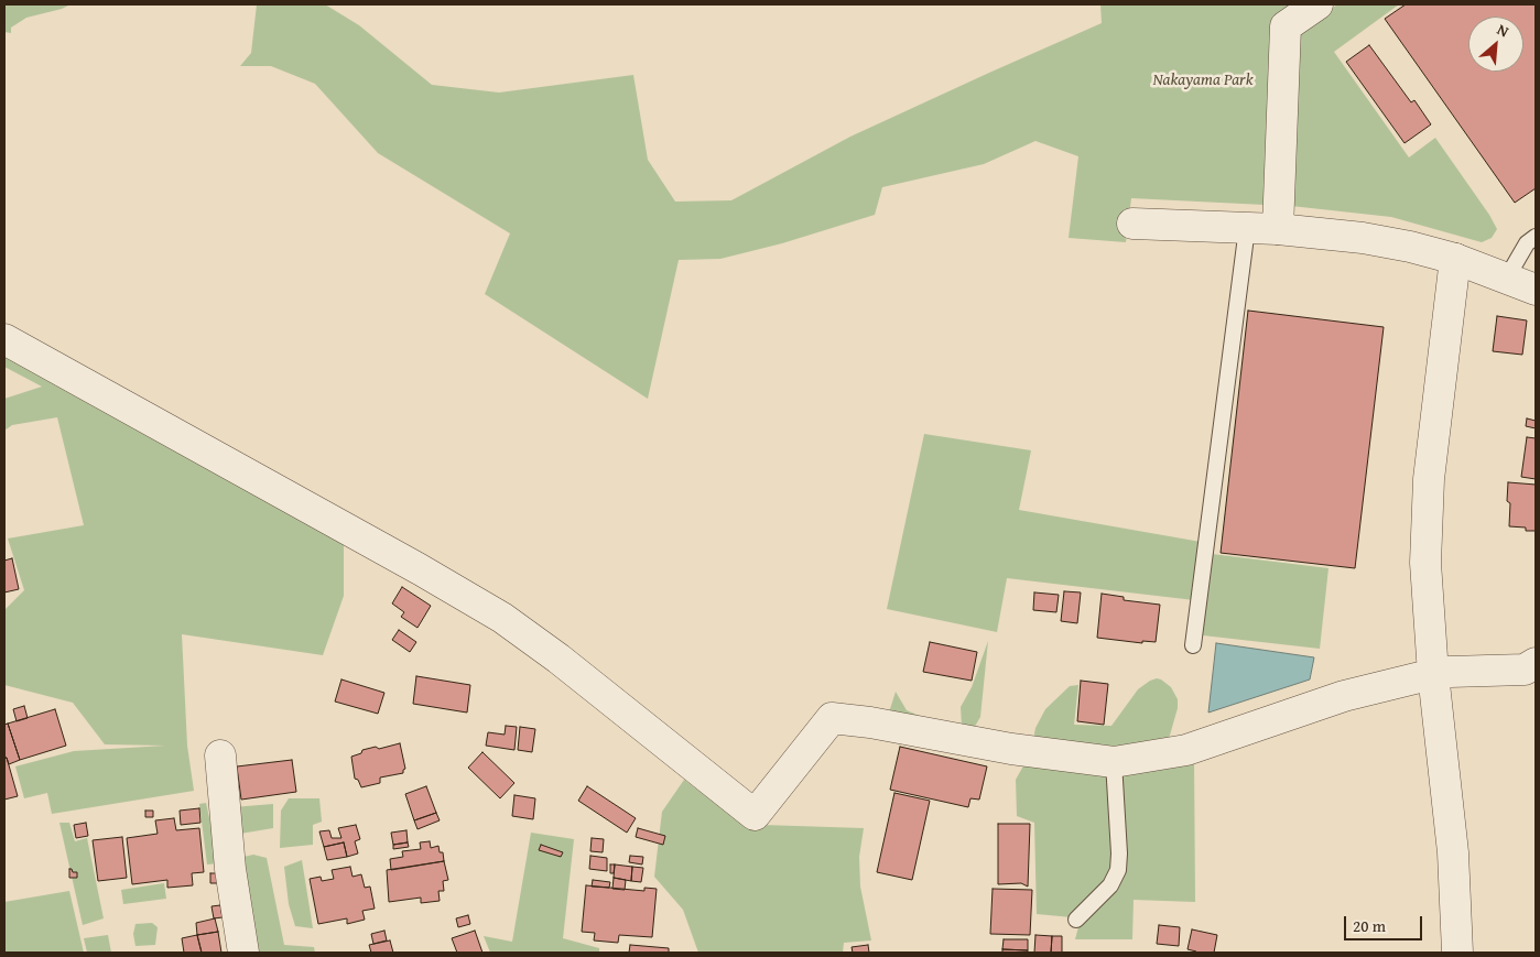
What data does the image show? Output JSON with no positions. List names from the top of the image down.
{
  "parks": ["Nakayama Park"],
  "scale_bar": "20 m",
  "north": "top right"
}
